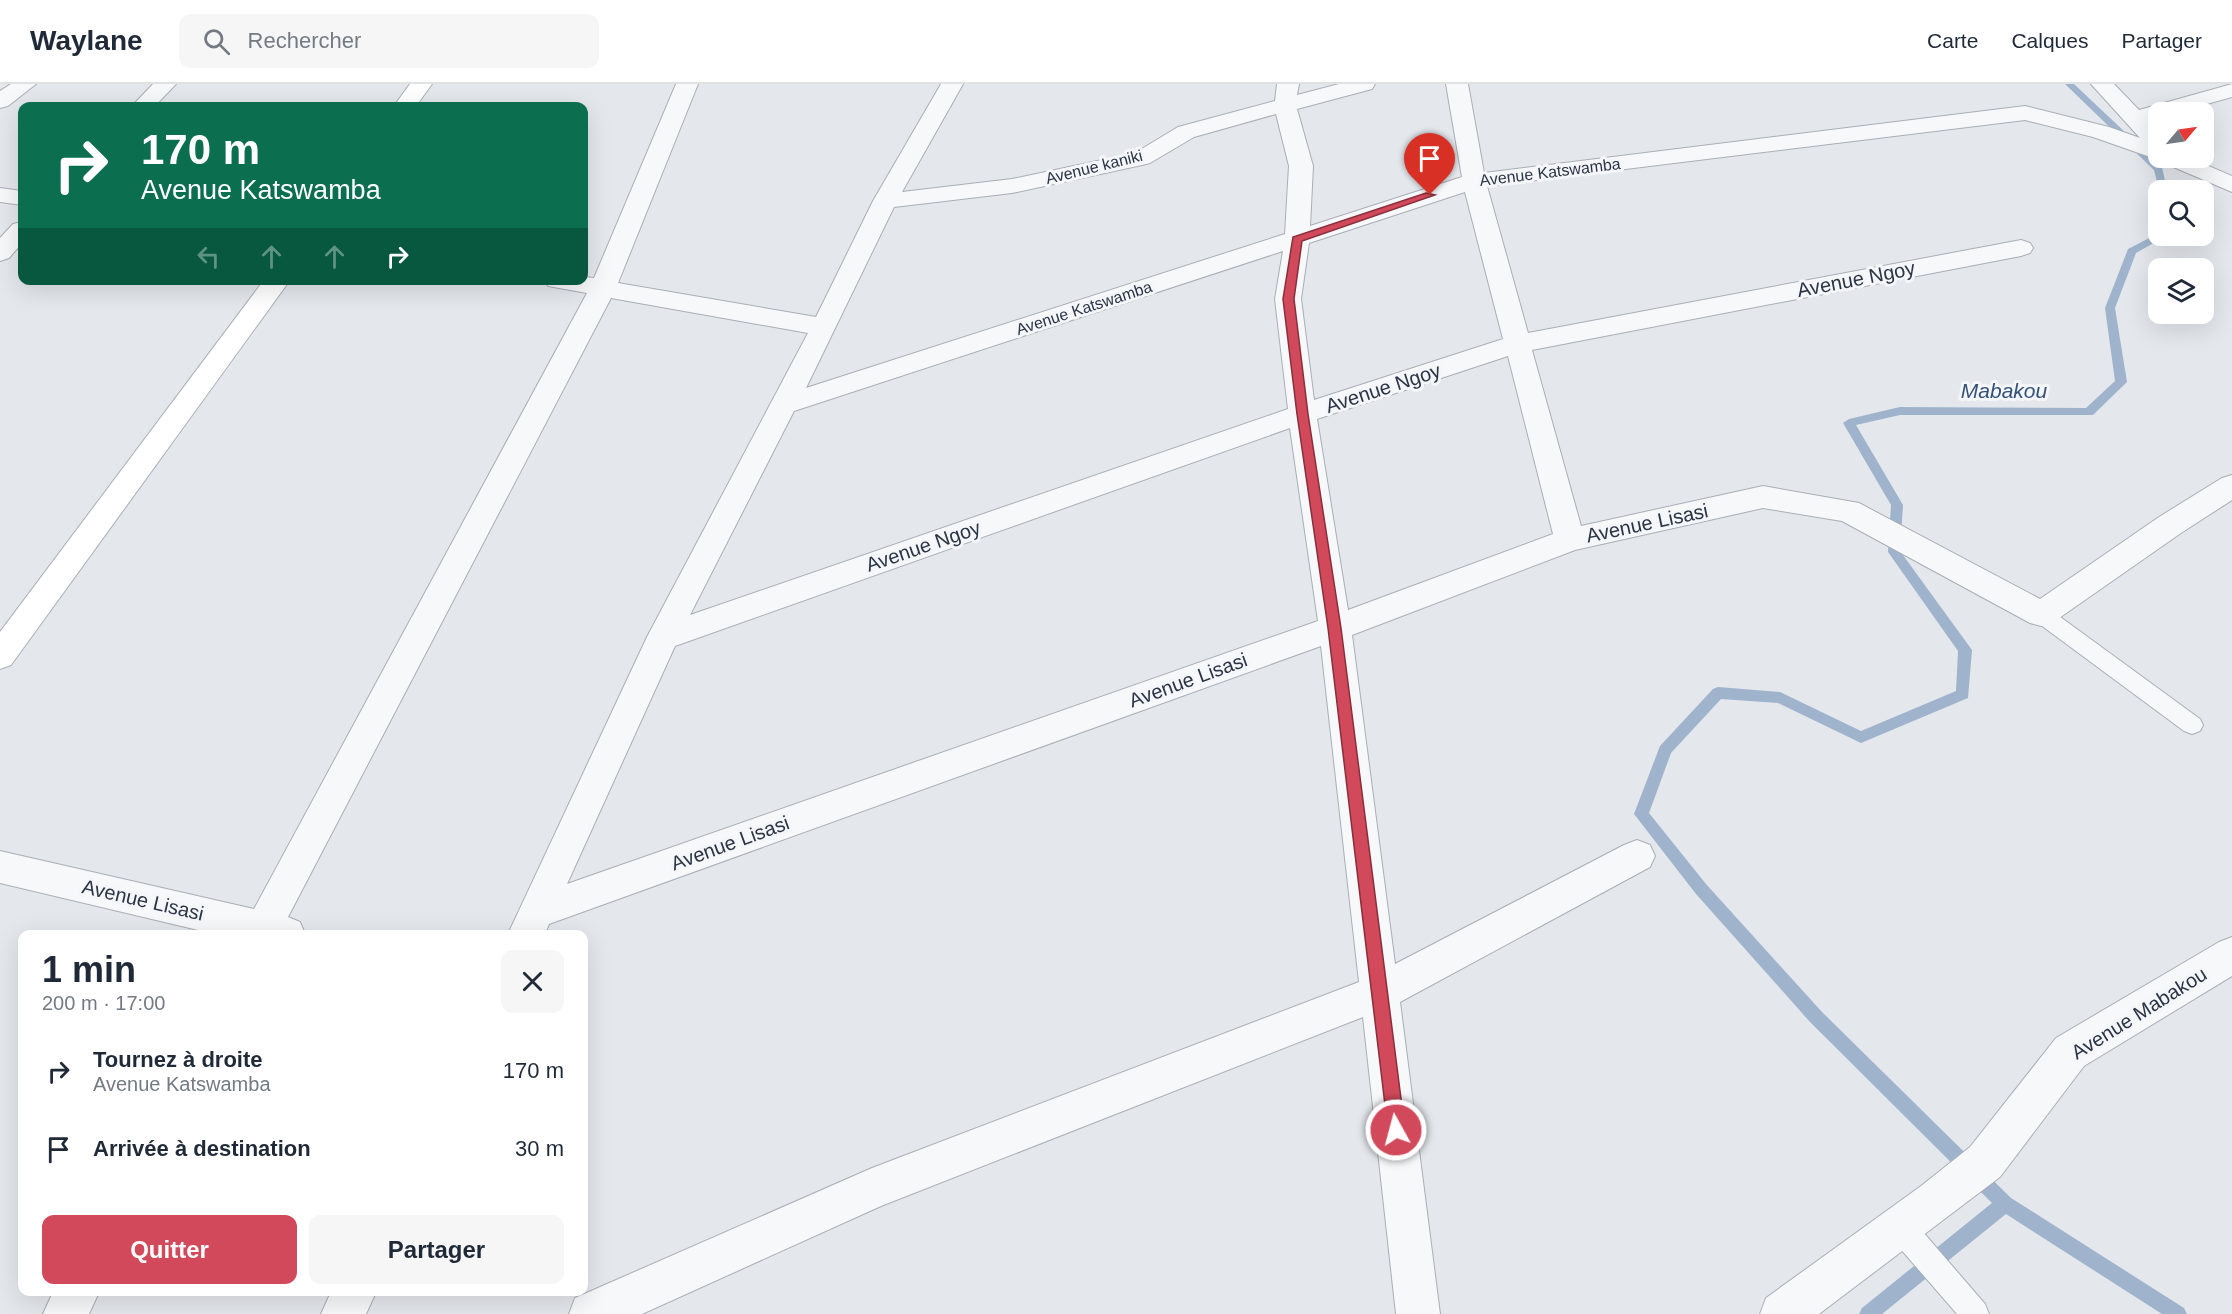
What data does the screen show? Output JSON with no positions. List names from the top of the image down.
{
  "streets": {
    "street": [
      "Avenue kaniki",
      "Avenue Katswamba",
      "Avenue Ngoy",
      "Avenue Lisasi",
      "Avenue Mabakou"
    ]
  },
  "water": ["Mabakou"],
  "north": "top right",
  "page": {
    "header": "Waylane",
    "search": "Rechercher",
    "nav": ["Carte", "Calques", "Partager"],
    "turn": ["170 m", "Avenue Katswamba"],
    "heading": ["1 min", "200 m · 17:00"],
    "list": [
      {
        "name": "Tournez à droite",
        "note": "Avenue Katswamba",
        "value": "170 m"
      },
      {
        "name": "Arrivée à destination",
        "value": "30 m"
      }
    ],
    "buttons": ["Quitter", "Partager"]
  }
}
